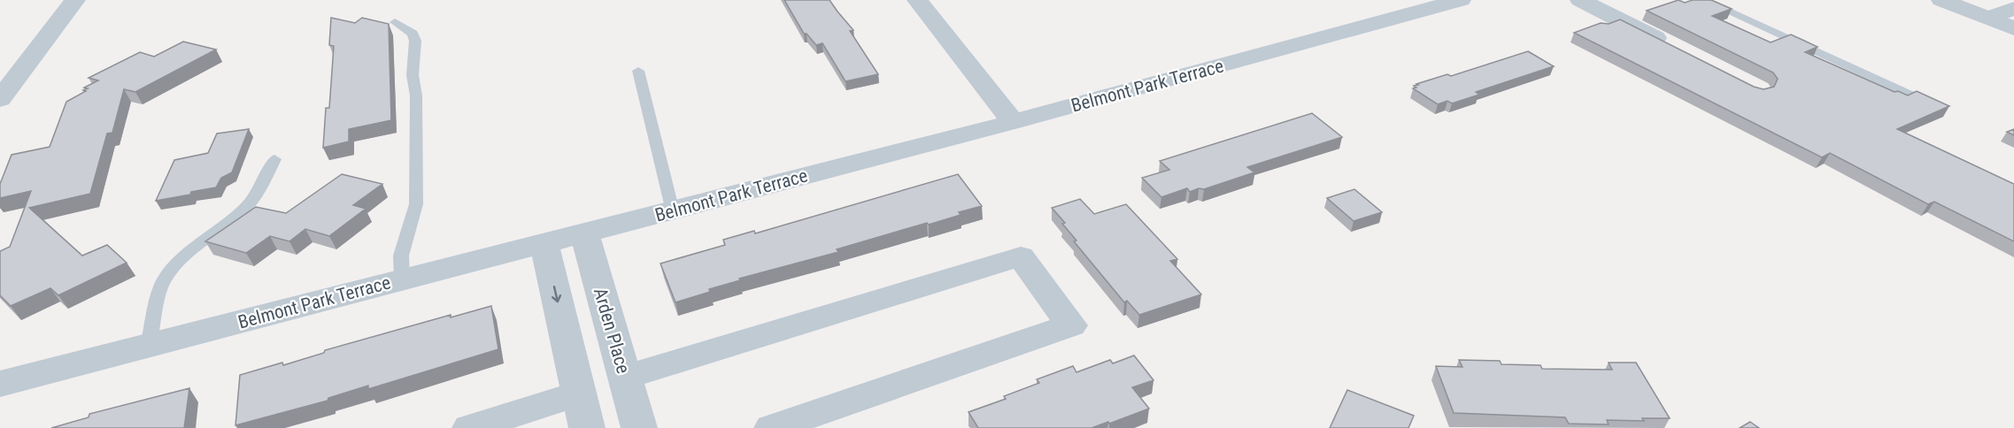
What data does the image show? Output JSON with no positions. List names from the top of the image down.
{
  "streets": {
    "street": ["Belmont Park Terrace", "Arden Place"]
  },
  "crossings": [
    ["Belmont Park Terrace", "Arden Place"]
  ]
}
